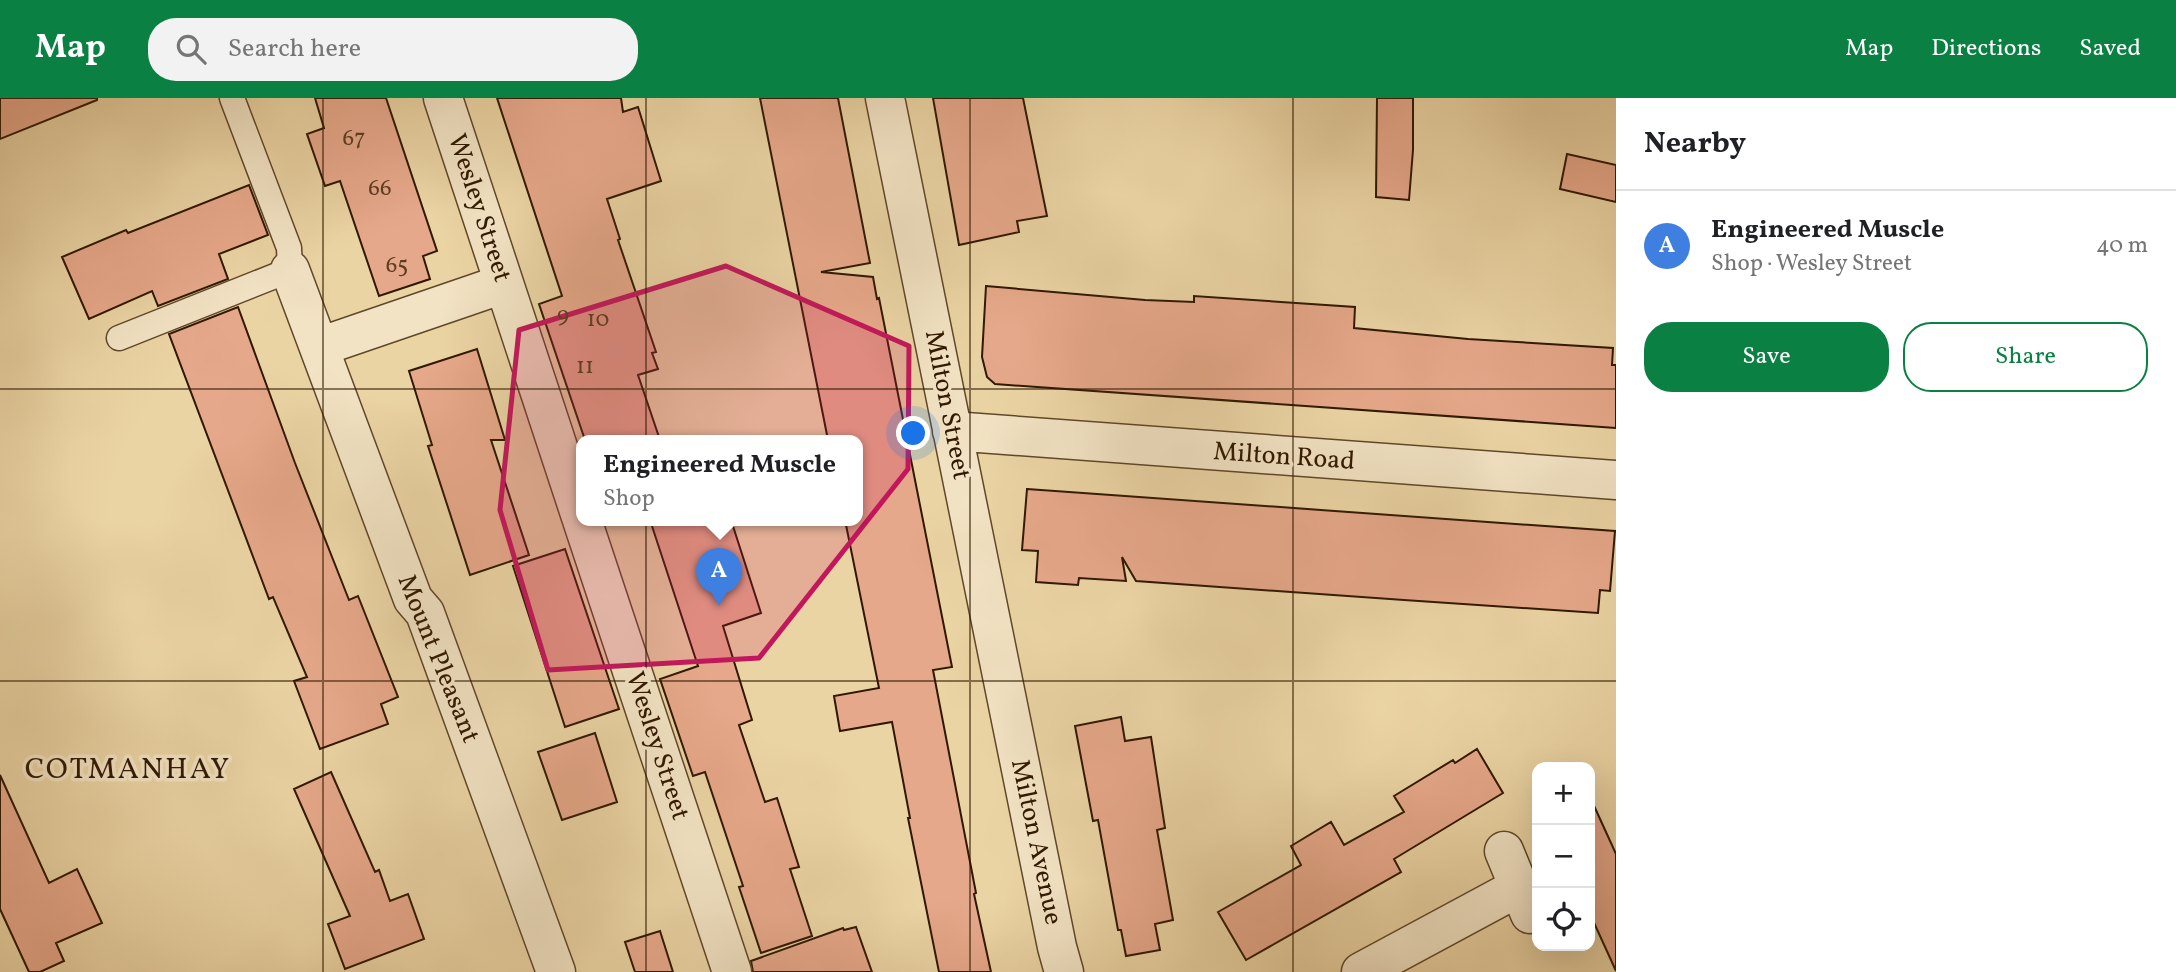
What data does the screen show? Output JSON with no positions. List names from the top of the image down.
{
  "streets": {
    "street": [
      "Wesley Street",
      "Milton Street",
      "Milton Road",
      "Mount Pleasant",
      "Milton Avenue"
    ]
  },
  "crossings": [
    ["Milton Street", "Milton Road"],
    ["Milton Street", "Milton Avenue"]
  ],
  "districts": ["COTMANHAY"],
  "house_numbers": [
    "67",
    "66",
    "65",
    "9",
    "10",
    "11"
  ],
  "page": {
    "header": "Map",
    "search": "Search here",
    "nav": ["Map", "Directions", "Saved"],
    "heading": "Nearby",
    "list": [
      {
        "mark": "A",
        "name": "Engineered Muscle",
        "note": "Shop · Wesley Street",
        "value": "40 m"
      }
    ],
    "buttons": ["Save", "Share"],
    "popup": ["Engineered Muscle", "Shop"],
    "pins": "A",
    "map_buttons": ["+", "−"]
  }
}
